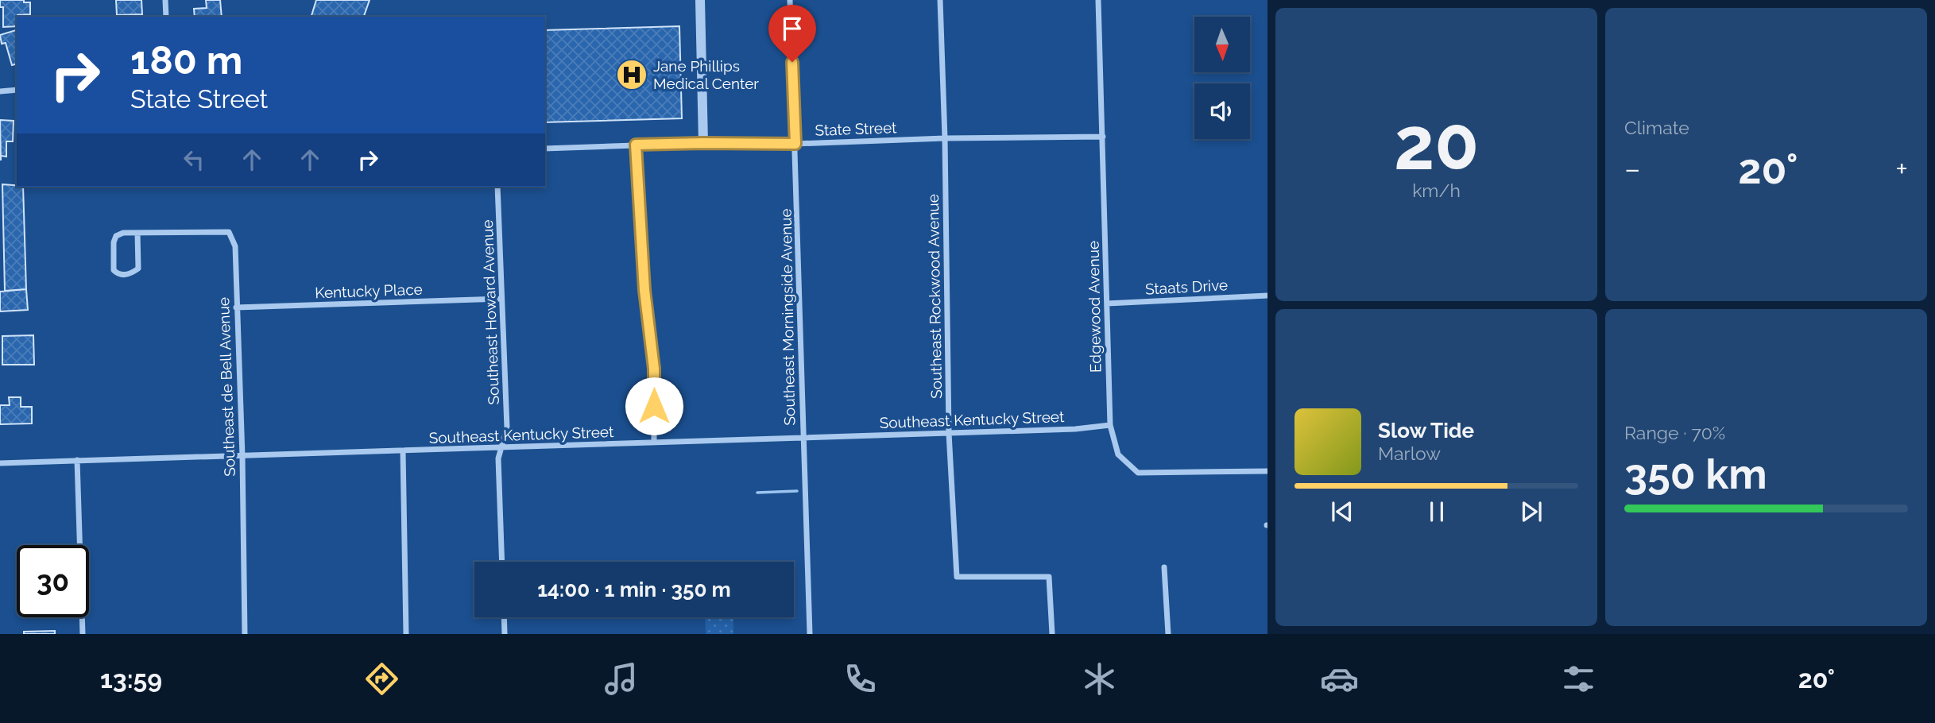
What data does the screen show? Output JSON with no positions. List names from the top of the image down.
{
  "streets": {
    "street": [
      "State Street",
      "Staats Drive",
      "Kentucky Place",
      "Southeast Rockwood Avenue",
      "Edgewood Avenue",
      "Southeast Howard Avenue",
      "Southeast Morningside Avenue",
      "Southeast de Bell Avenue",
      "Southeast Kentucky Street"
    ]
  },
  "crossings": [
    ["State Street", "Southeast Rockwood Avenue"],
    ["State Street", "Edgewood Avenue"],
    ["State Street", "Southeast Morningside Avenue"],
    ["Staats Drive", "Edgewood Avenue"],
    ["Kentucky Place", "Southeast Howard Avenue"],
    ["Kentucky Place", "Southeast de Bell Avenue"],
    ["Southeast Rockwood Avenue", "Southeast Kentucky Street"],
    ["Edgewood Avenue", "Southeast Kentucky Street"],
    ["Southeast Howard Avenue", "Southeast Kentucky Street"],
    ["Southeast Morningside Avenue", "Southeast Kentucky Street"],
    ["Southeast de Bell Avenue", "Southeast Kentucky Street"]
  ],
  "places": {
    "hospital": ["Jane Phillips Medical Center"]
  },
  "north": "bottom",
  "page": {
    "tile": [
      ["20", "km/h"],
      "Climate",
      ["Range · 70%", "350 km"]
    ],
    "turn": ["180 m", "State Street"],
    "heat": ["−", "20°", "+"],
    "song": ["Slow Tide", "Marlow"],
    "limit": "30",
    "trip": "14:00 · 1 min · 350 m",
    "tabs": ["13:59", "20°"]
  }
}
